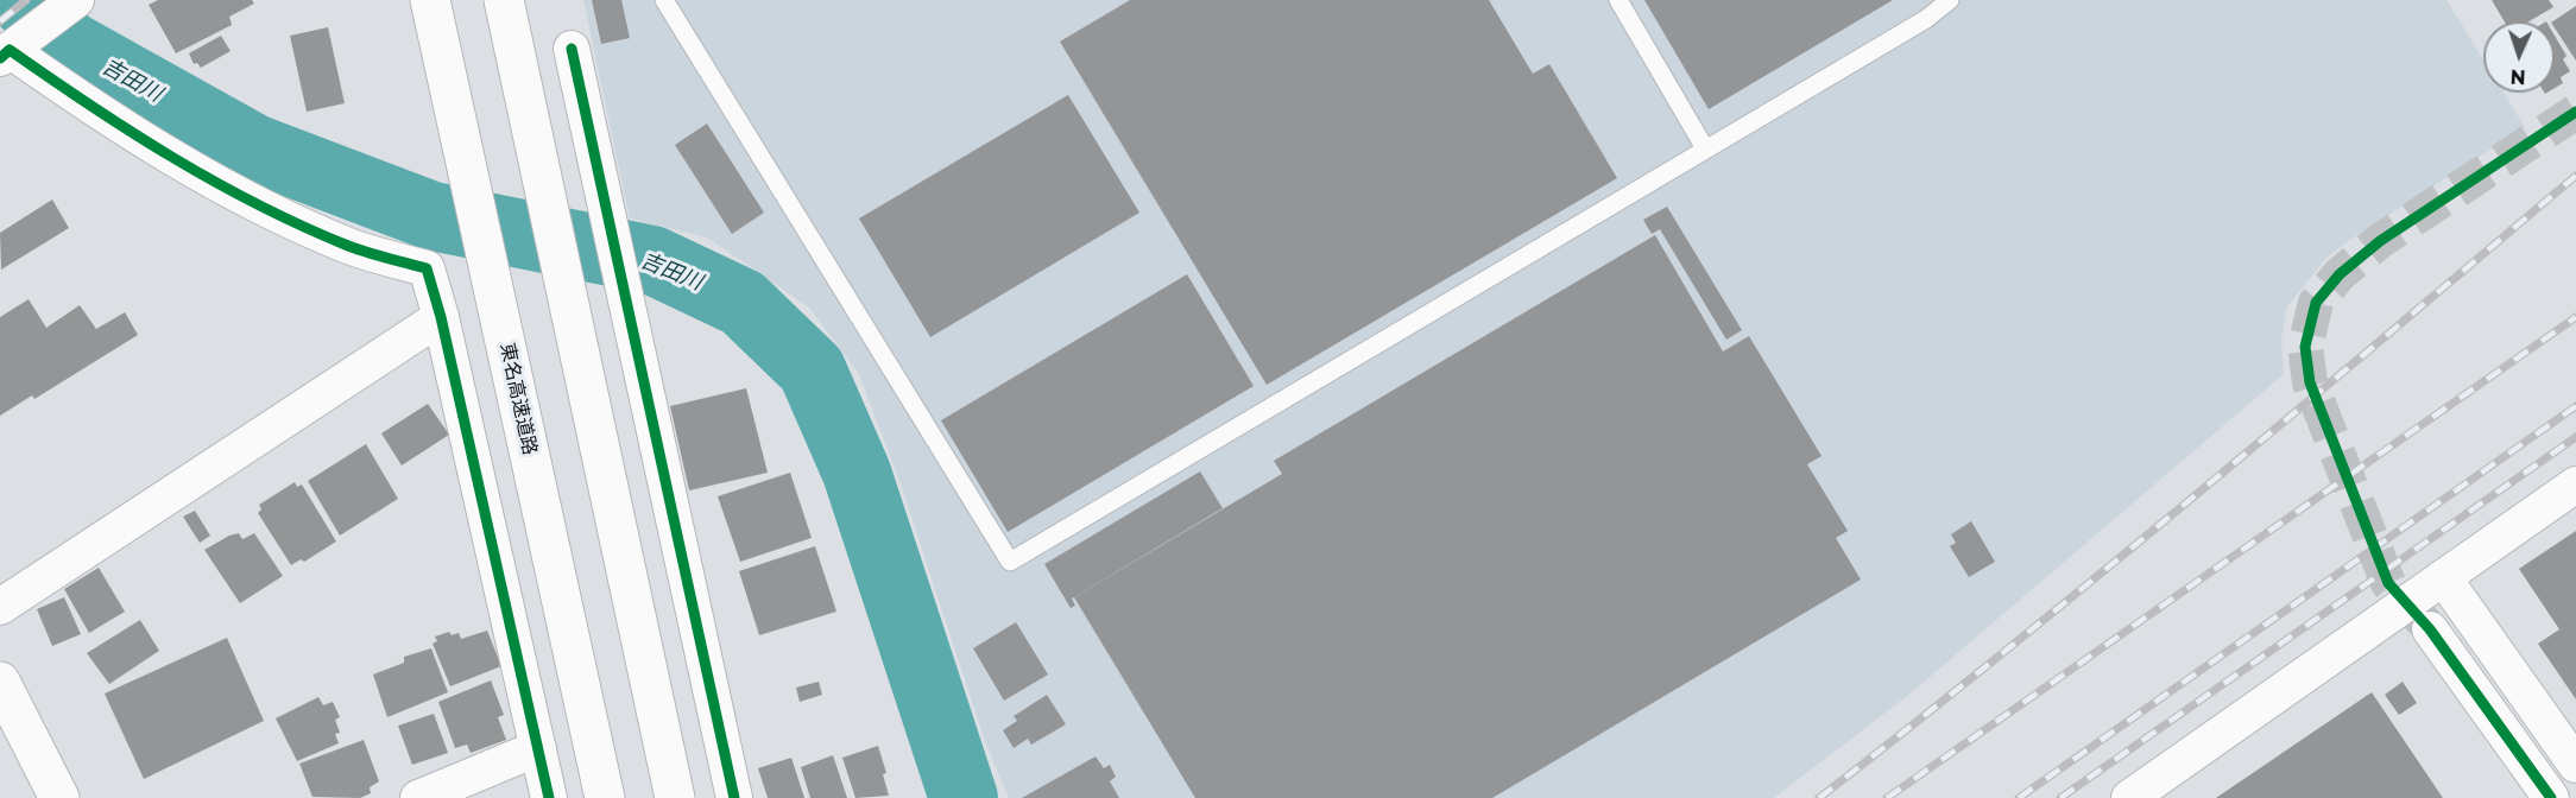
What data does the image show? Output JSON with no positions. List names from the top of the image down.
{
  "streets": {
    "main road": ["東名高速道路"]
  },
  "water": ["吉田川"],
  "north": "bottom"
}
